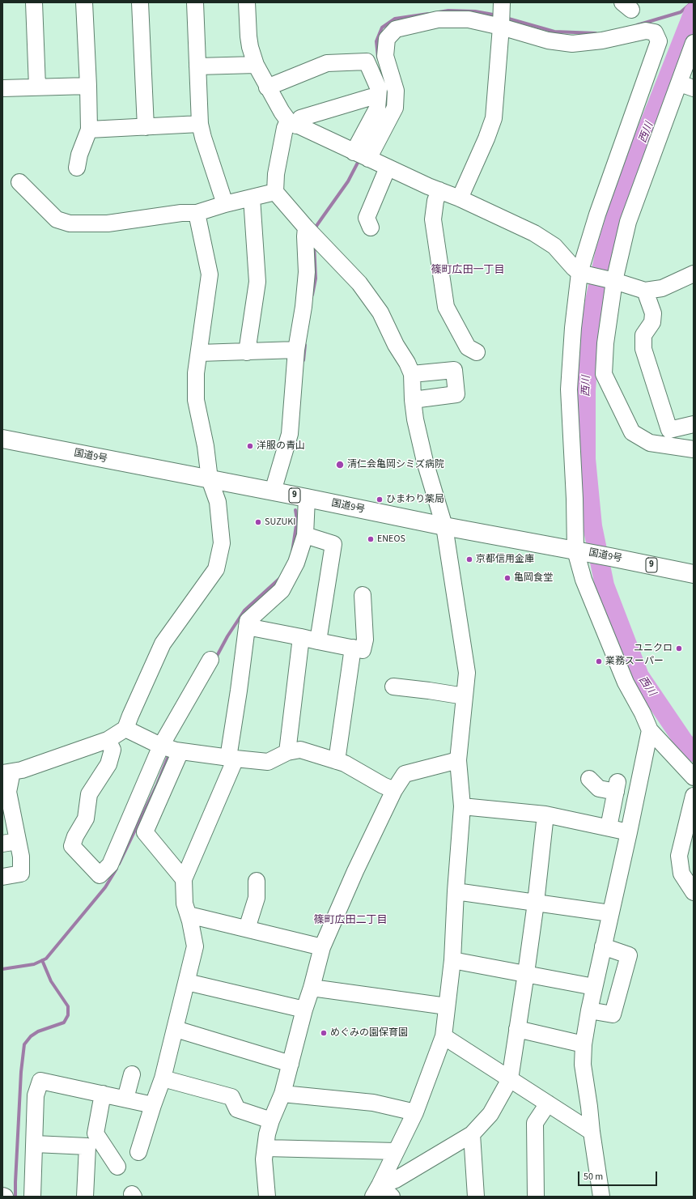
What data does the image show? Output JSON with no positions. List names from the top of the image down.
{
  "streets": {
    "highway": ["国道9号", "9"]
  },
  "districts": ["篠町広田一丁目", "篠町広田二丁目"],
  "water": ["西川"],
  "places": [
    "洋服の青山",
    "清仁会亀岡シミズ病院",
    "ひまわり薬局",
    "SUZUKI",
    "ENEOS",
    "京都信用金庫",
    "亀岡食堂",
    "ユニクロ",
    "業務スーパー",
    "めぐみの園保育園"
  ],
  "scale_bar": "50 m"
}
